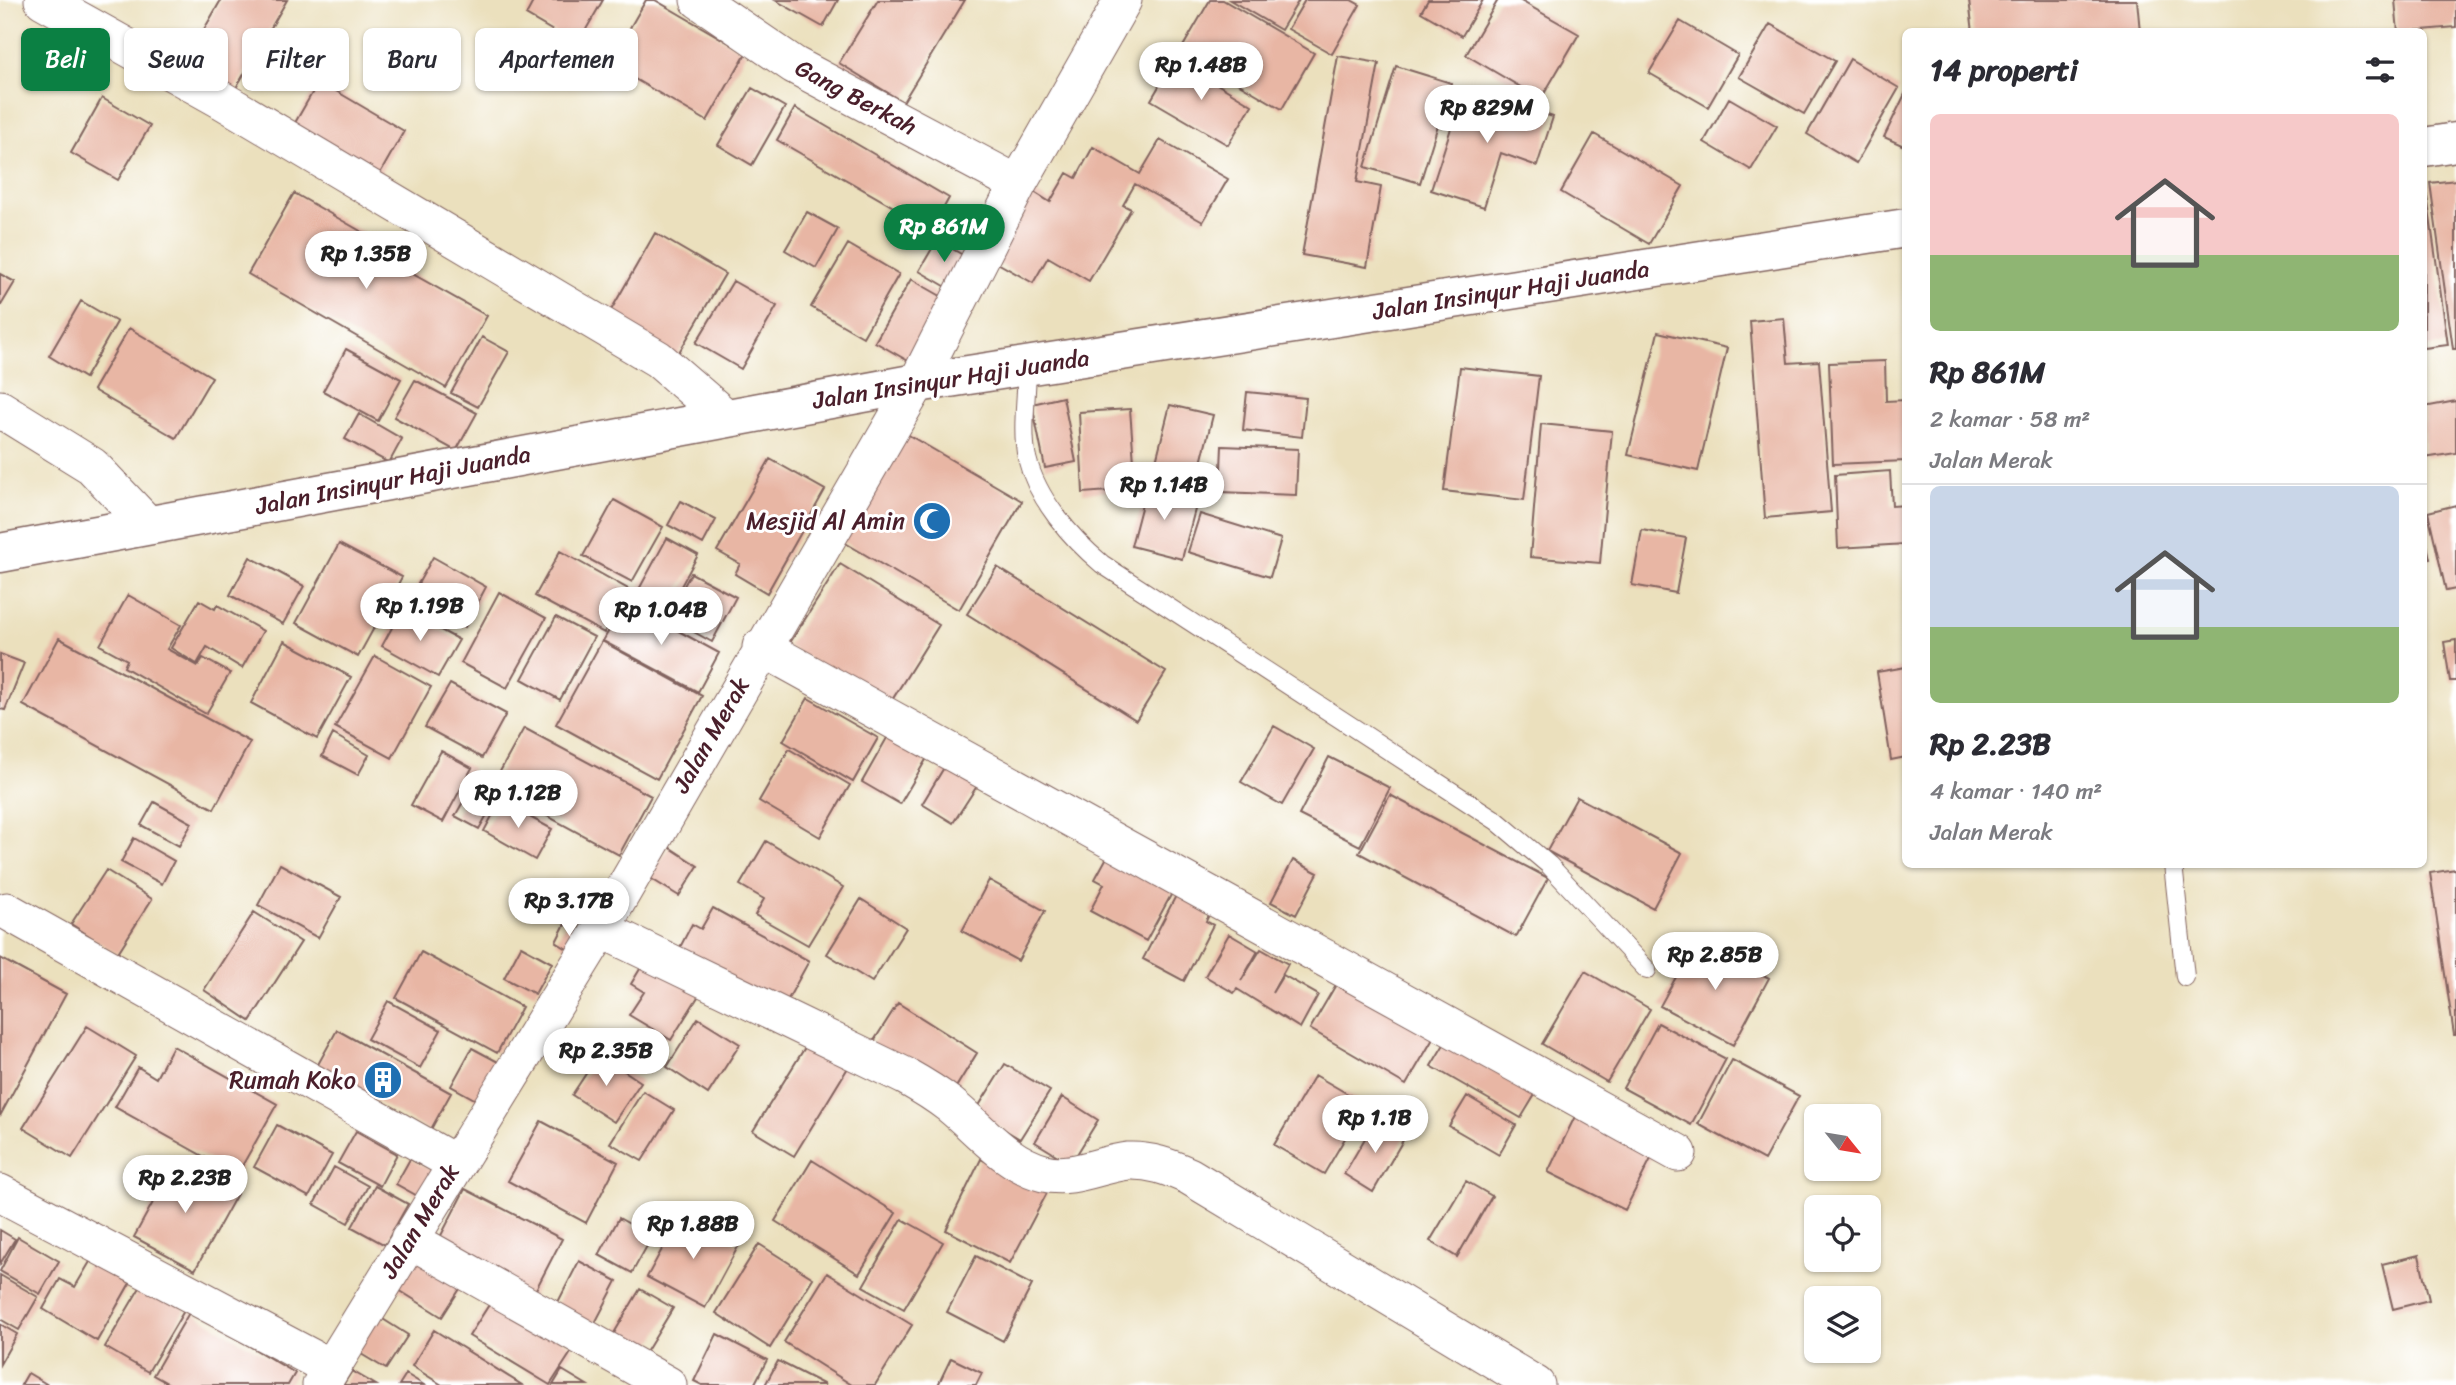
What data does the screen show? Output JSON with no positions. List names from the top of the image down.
{
  "streets": {
    "street": ["Gang Berkah", "Jalan Insinyur Haji Juanda", "Jalan Merak"]
  },
  "crossings": [
    ["Gang Berkah", "Jalan Merak"],
    ["Jalan Insinyur Haji Juanda", "Jalan Merak"]
  ],
  "places": {
    "mosque": ["Mesjid Al Amin"],
    "building": ["Rumah Koko"]
  },
  "north": "bottom right",
  "page": {
    "chip": [
      "Beli",
      "Sewa",
      "Filter",
      "Baru",
      "Apartemen"
    ],
    "heading": "14 properti",
    "price": [
      "Rp 1.48B",
      "Rp 829M",
      "Rp 861M",
      "Rp 1.35B",
      "Rp 1.14B",
      "Rp 1.19B",
      "Rp 1.04B",
      "Rp 1.12B",
      "Rp 3.17B",
      "Rp 2.85B",
      "Rp 2.35B",
      "Rp 1.1B",
      "Rp 2.23B",
      "Rp 1.88B"
    ],
    "list": [
      {
        "name": "Rp 861M",
        "note": "2 kamar · 58 m² · Jalan Merak"
      },
      {
        "name": "Rp 2.23B",
        "note": "4 kamar · 140 m² · Jalan Merak"
      }
    ]
  }
}
